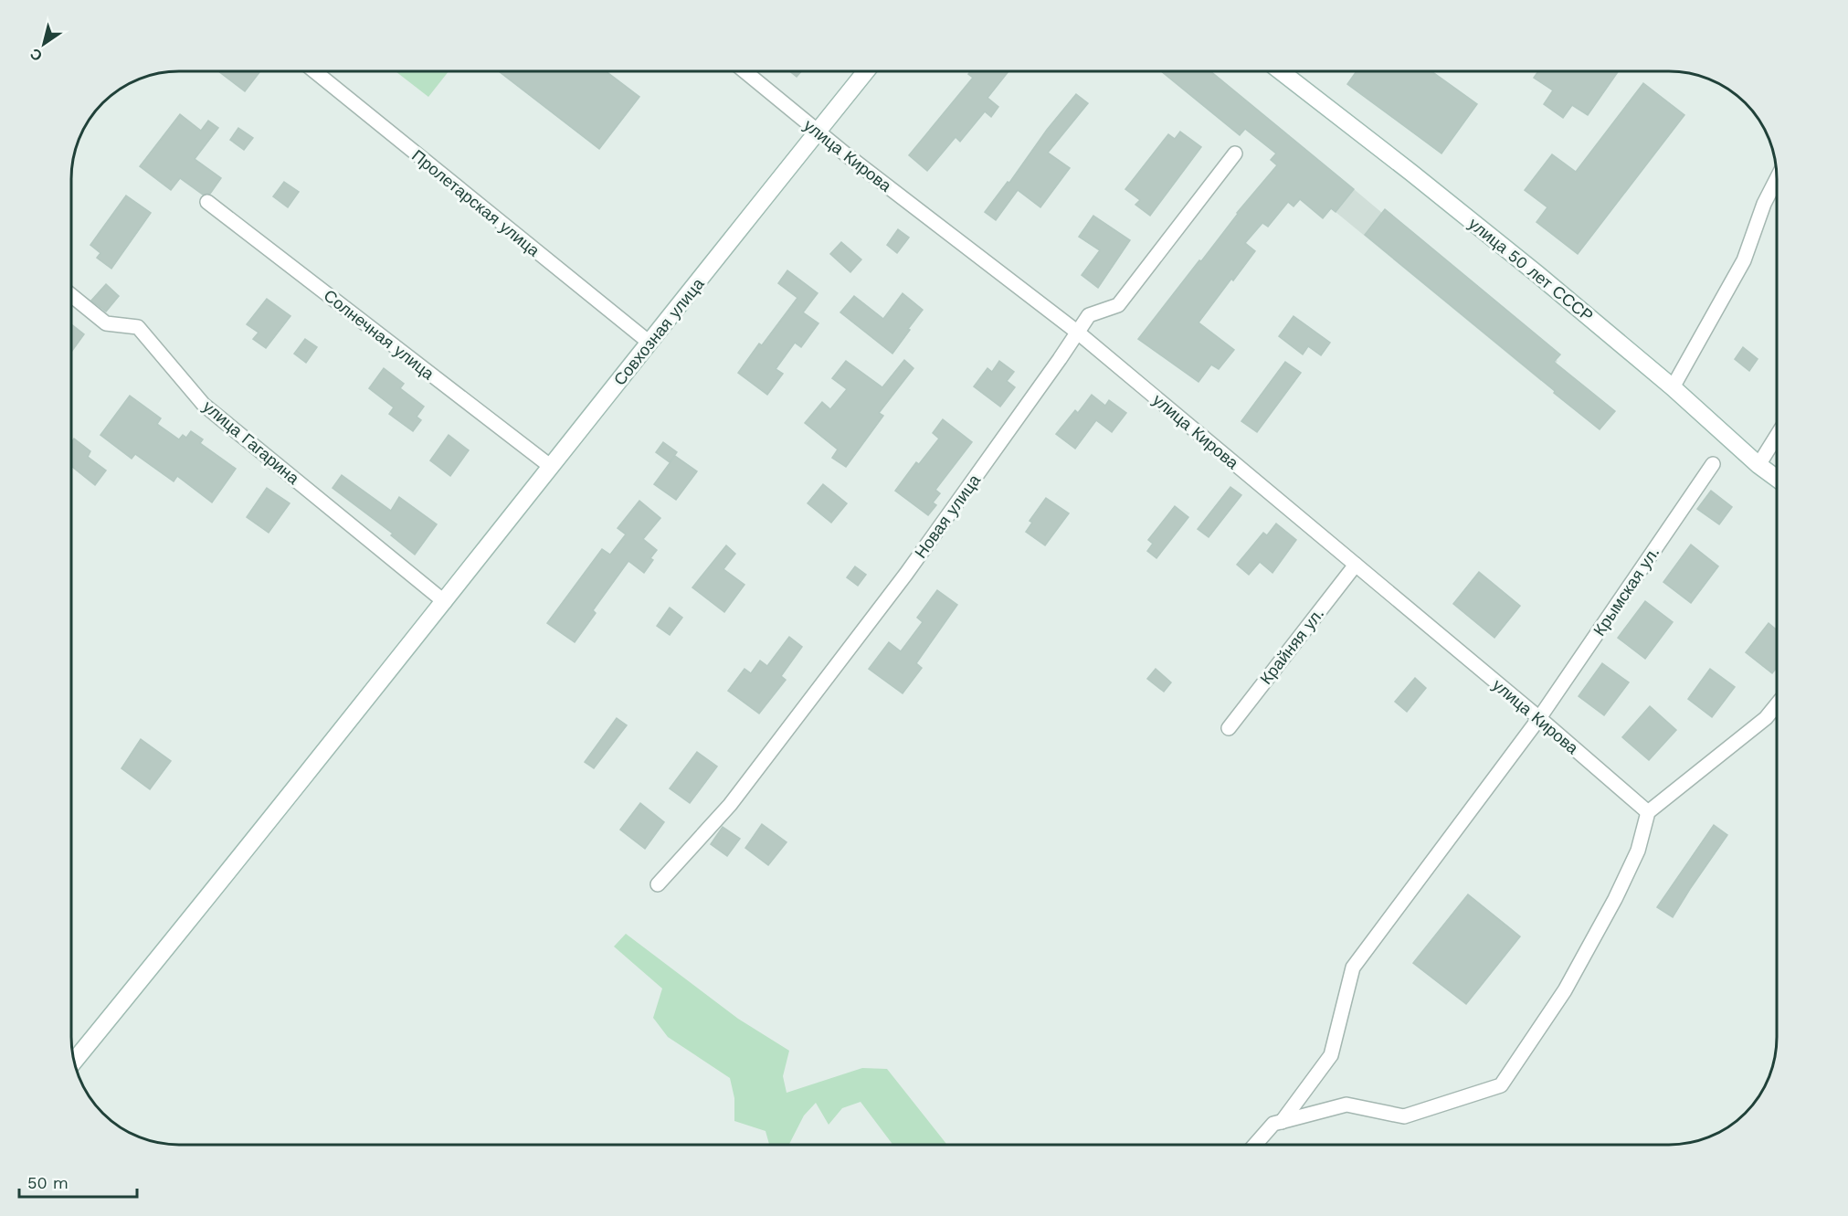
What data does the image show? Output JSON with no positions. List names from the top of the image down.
{
  "streets": {
    "main road": ["улица 50 лет СССР", "Совхозная улица"],
    "street": [
      "улица Кирова",
      "Пролетарская улица",
      "Солнечная улица",
      "улица Гагарина",
      "Новая улица",
      "Крымская ул.",
      "Крайняя ул."
    ]
  },
  "crossings": [
    ["улица Кирова", "Совхозная улица"],
    ["улица Кирова", "Новая улица"],
    ["улица Кирова", "Крымская ул."],
    ["улица Кирова", "Крайняя ул."],
    ["Пролетарская улица", "Совхозная улица"],
    ["Совхозная улица", "Солнечная улица"],
    ["Совхозная улица", "улица Гагарина"]
  ],
  "scale_bar": "50 m",
  "north": "bottom left"
}
